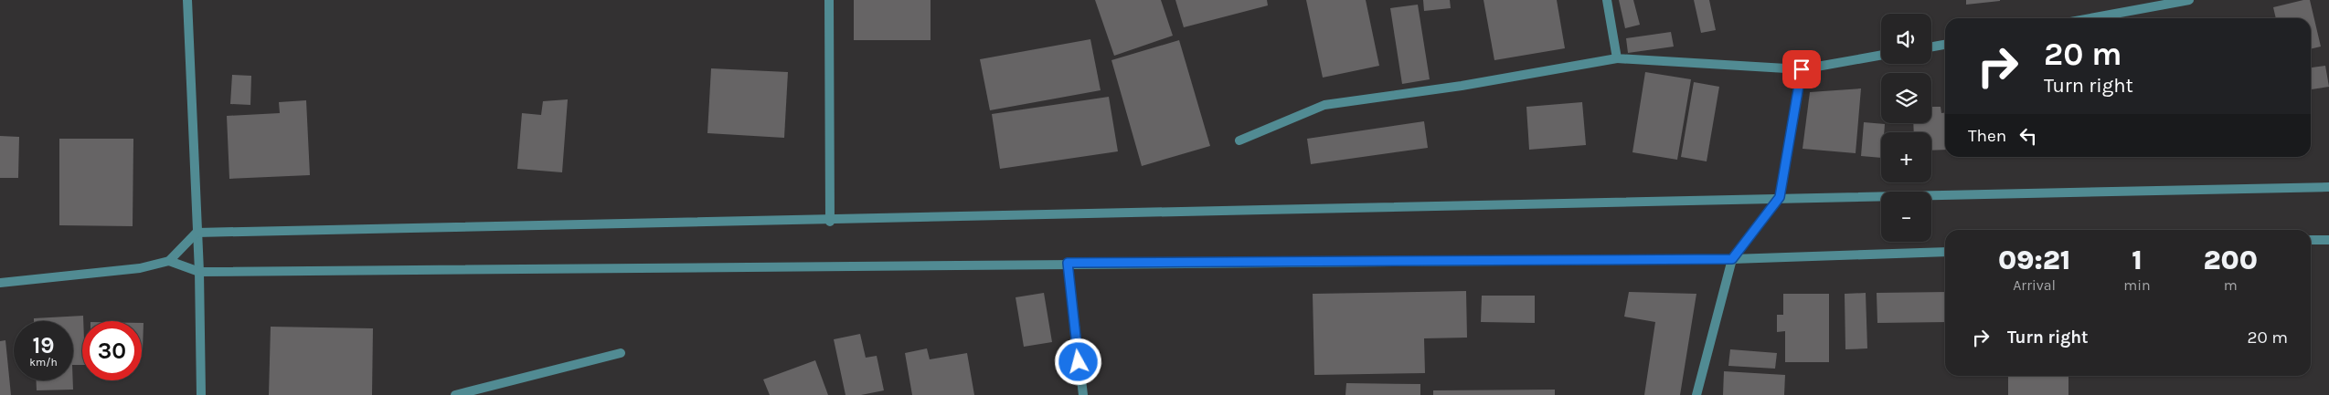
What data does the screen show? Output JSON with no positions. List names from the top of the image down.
{
  "page": {
    "map_buttons": ["+", "−"],
    "turn": ["20 m", "Turn right"],
    "then": "Then",
    "eta": [
      "09:21",
      "Arrival",
      "1",
      "min",
      "200",
      "m"
    ],
    "list": [
      {
        "name": "Turn right",
        "value": "20 m"
      }
    ],
    "speed": "19 km/h",
    "limit": "30"
  }
}
